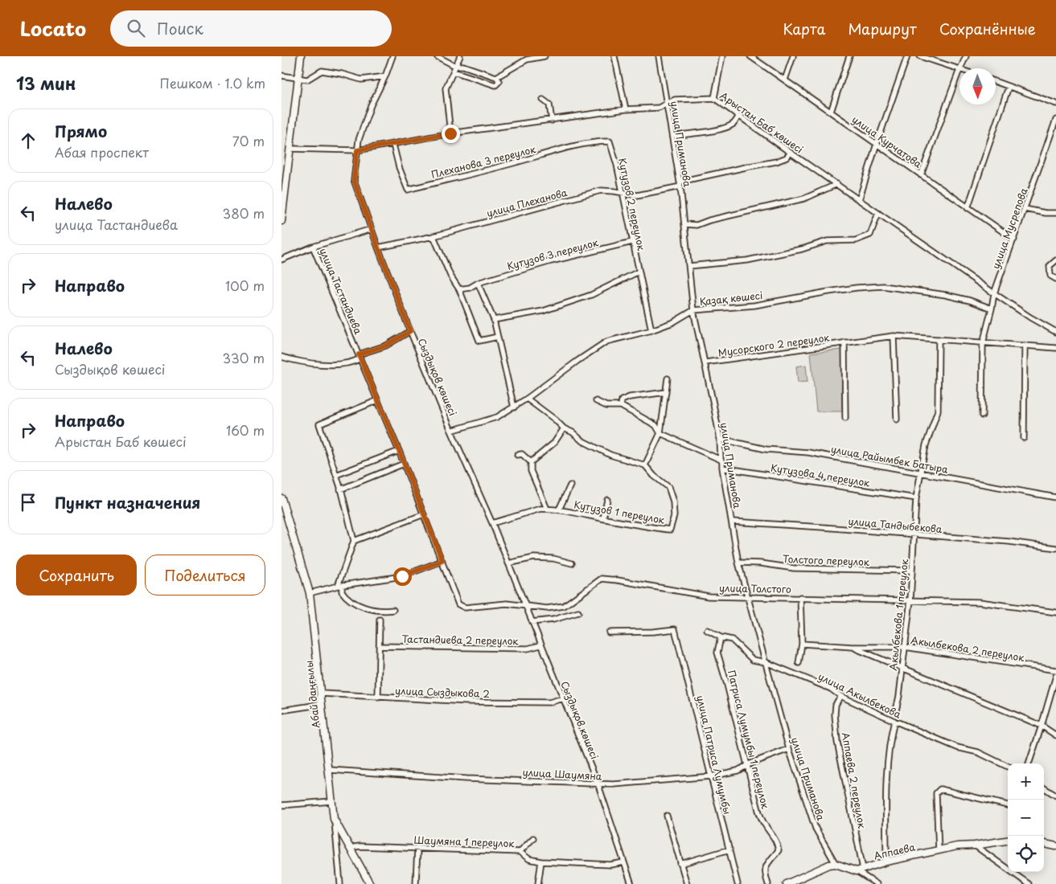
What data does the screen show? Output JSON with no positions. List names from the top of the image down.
{
  "streets": {
    "street": [
      "Арыстан Баб көшесі",
      "улица Курчатова",
      "улица Приманова",
      "Плеханова 3 переулок",
      "улица Плеханова",
      "Кутузов 2 переулок",
      "улица Мусрепова",
      "Кутузов 3 переулок",
      "улица Тастандиева",
      "Қазақ көшесі",
      "Мусорского 2 переулок",
      "Сыздықов көшесі",
      "улица Райымбек Батыра",
      "Кутузова 4 переулок",
      "Кутузов 1 переулок",
      "улица Тандыбекова",
      "Толстого переулок",
      "улица Толстого",
      "Акылбекова 1 переулок",
      "Тастандиева 2 переулок",
      "Акылбекова 2 переулок",
      "улица Сыздыкова 2",
      "Абай даңғылы",
      "улица Акылбекова",
      "Патриса Лумумбы 1 переулок",
      "улица Патриса Лумумбы",
      "улица Шаумяна",
      "Аппаева 2 переулок",
      "Шаумяна 1 переулок",
      "Аппаева"
    ]
  },
  "crossings": [
    ["Арыстан Баб көшесі", "улица Приманова"],
    ["Арыстан Баб көшесі", "Плеханова 3 переулок"],
    ["Арыстан Баб көшесі", "улица Плеханова"],
    ["Арыстан Баб көшесі", "улица Мусрепова"],
    ["Арыстан Баб көшесі", "Сыздықов көшесі"],
    ["улица Курчатова", "улица Мусрепова"],
    ["улица Приманова", "улица Плеханова"],
    ["улица Приманова", "Қазақ көшесі"],
    ["улица Приманова", "Мусорского 2 переулок"],
    ["улица Приманова", "улица Райымбек Батыра"],
    ["улица Приманова", "Кутузова 4 переулок"],
    ["улица Приманова", "улица Тандыбекова"],
    ["улица Приманова", "Толстого переулок"],
    ["улица Приманова", "улица Толстого"],
    ["улица Приманова", "улица Акылбекова"],
    ["улица Приманова", "улица Шаумяна"],
    ["Плеханова 3 переулок", "Кутузов 2 переулок"],
    ["улица Плеханова", "Кутузов 2 переулок"],
    ["улица Плеханова", "Сыздықов көшесі"],
    ["Кутузов 2 переулок", "Кутузов 3 переулок"],
    ["Кутузов 2 переулок", "Қазақ көшесі"],
    ["улица Мусрепова", "Қазақ көшесі"],
    ["улица Мусрепова", "Мусорского 2 переулок"],
    ["улица Тастандиева", "улица Толстого"],
    ["Қазақ көшесі", "Сыздықов көшесі"],
    ["Қазақ көшесі", "Кутузов 1 переулок"],
    ["Сыздықов көшесі", "Кутузов 1 переулок"],
    ["Сыздықов көшесі", "улица Толстого"],
    ["Сыздықов көшесі", "Тастандиева 2 переулок"],
    ["Сыздықов көшесі", "улица Сыздыкова 2"],
    ["Сыздықов көшесі", "улица Шаумяна"],
    ["Сыздықов көшесі", "Шаумяна 1 переулок"],
    ["улица Райымбек Батыра", "Акылбекова 1 переулок"],
    ["Кутузова 4 переулок", "Акылбекова 1 переулок"],
    ["улица Тандыбекова", "Акылбекова 1 переулок"],
    ["Толстого переулок", "Акылбекова 1 переулок"],
    ["улица Толстого", "Акылбекова 1 переулок"],
    ["Акылбекова 1 переулок", "Акылбекова 2 переулок"],
    ["улица Сыздыкова 2", "Абай даңғылы"],
    ["Абай даңғылы", "улица Шаумяна"],
    ["Абай даңғылы", "Шаумяна 1 переулок"],
    ["улица Акылбекова", "Патриса Лумумбы 1 переулок"],
    ["улица Акылбекова", "Аппаева 2 переулок"],
    ["Патриса Лумумбы 1 переулок", "улица Шаумяна"],
    ["улица Патриса Лумумбы", "улица Шаумяна"],
    ["Аппаева 2 переулок", "Аппаева"]
  ],
  "north": "bottom",
  "page": {
    "header": "Locato",
    "search": "Поиск",
    "nav": ["Карта", "Маршрут", "Сохранённые"],
    "heading": ["13 мин", "Пешком · 1.0 km"],
    "list": [
      ["Прямо", "Абая проспект", "70 m"],
      ["Налево", "улица Тастандиева", "380 m"],
      ["Направо", "100 m"],
      ["Налево", "Сыздықов көшесі", "330 m"],
      ["Направо", "Арыстан Баб көшесі", "160 m"],
      "Пункт назначения"
    ],
    "buttons": ["Сохранить", "Поделиться"],
    "map_buttons": ["+", "−"]
  }
}
